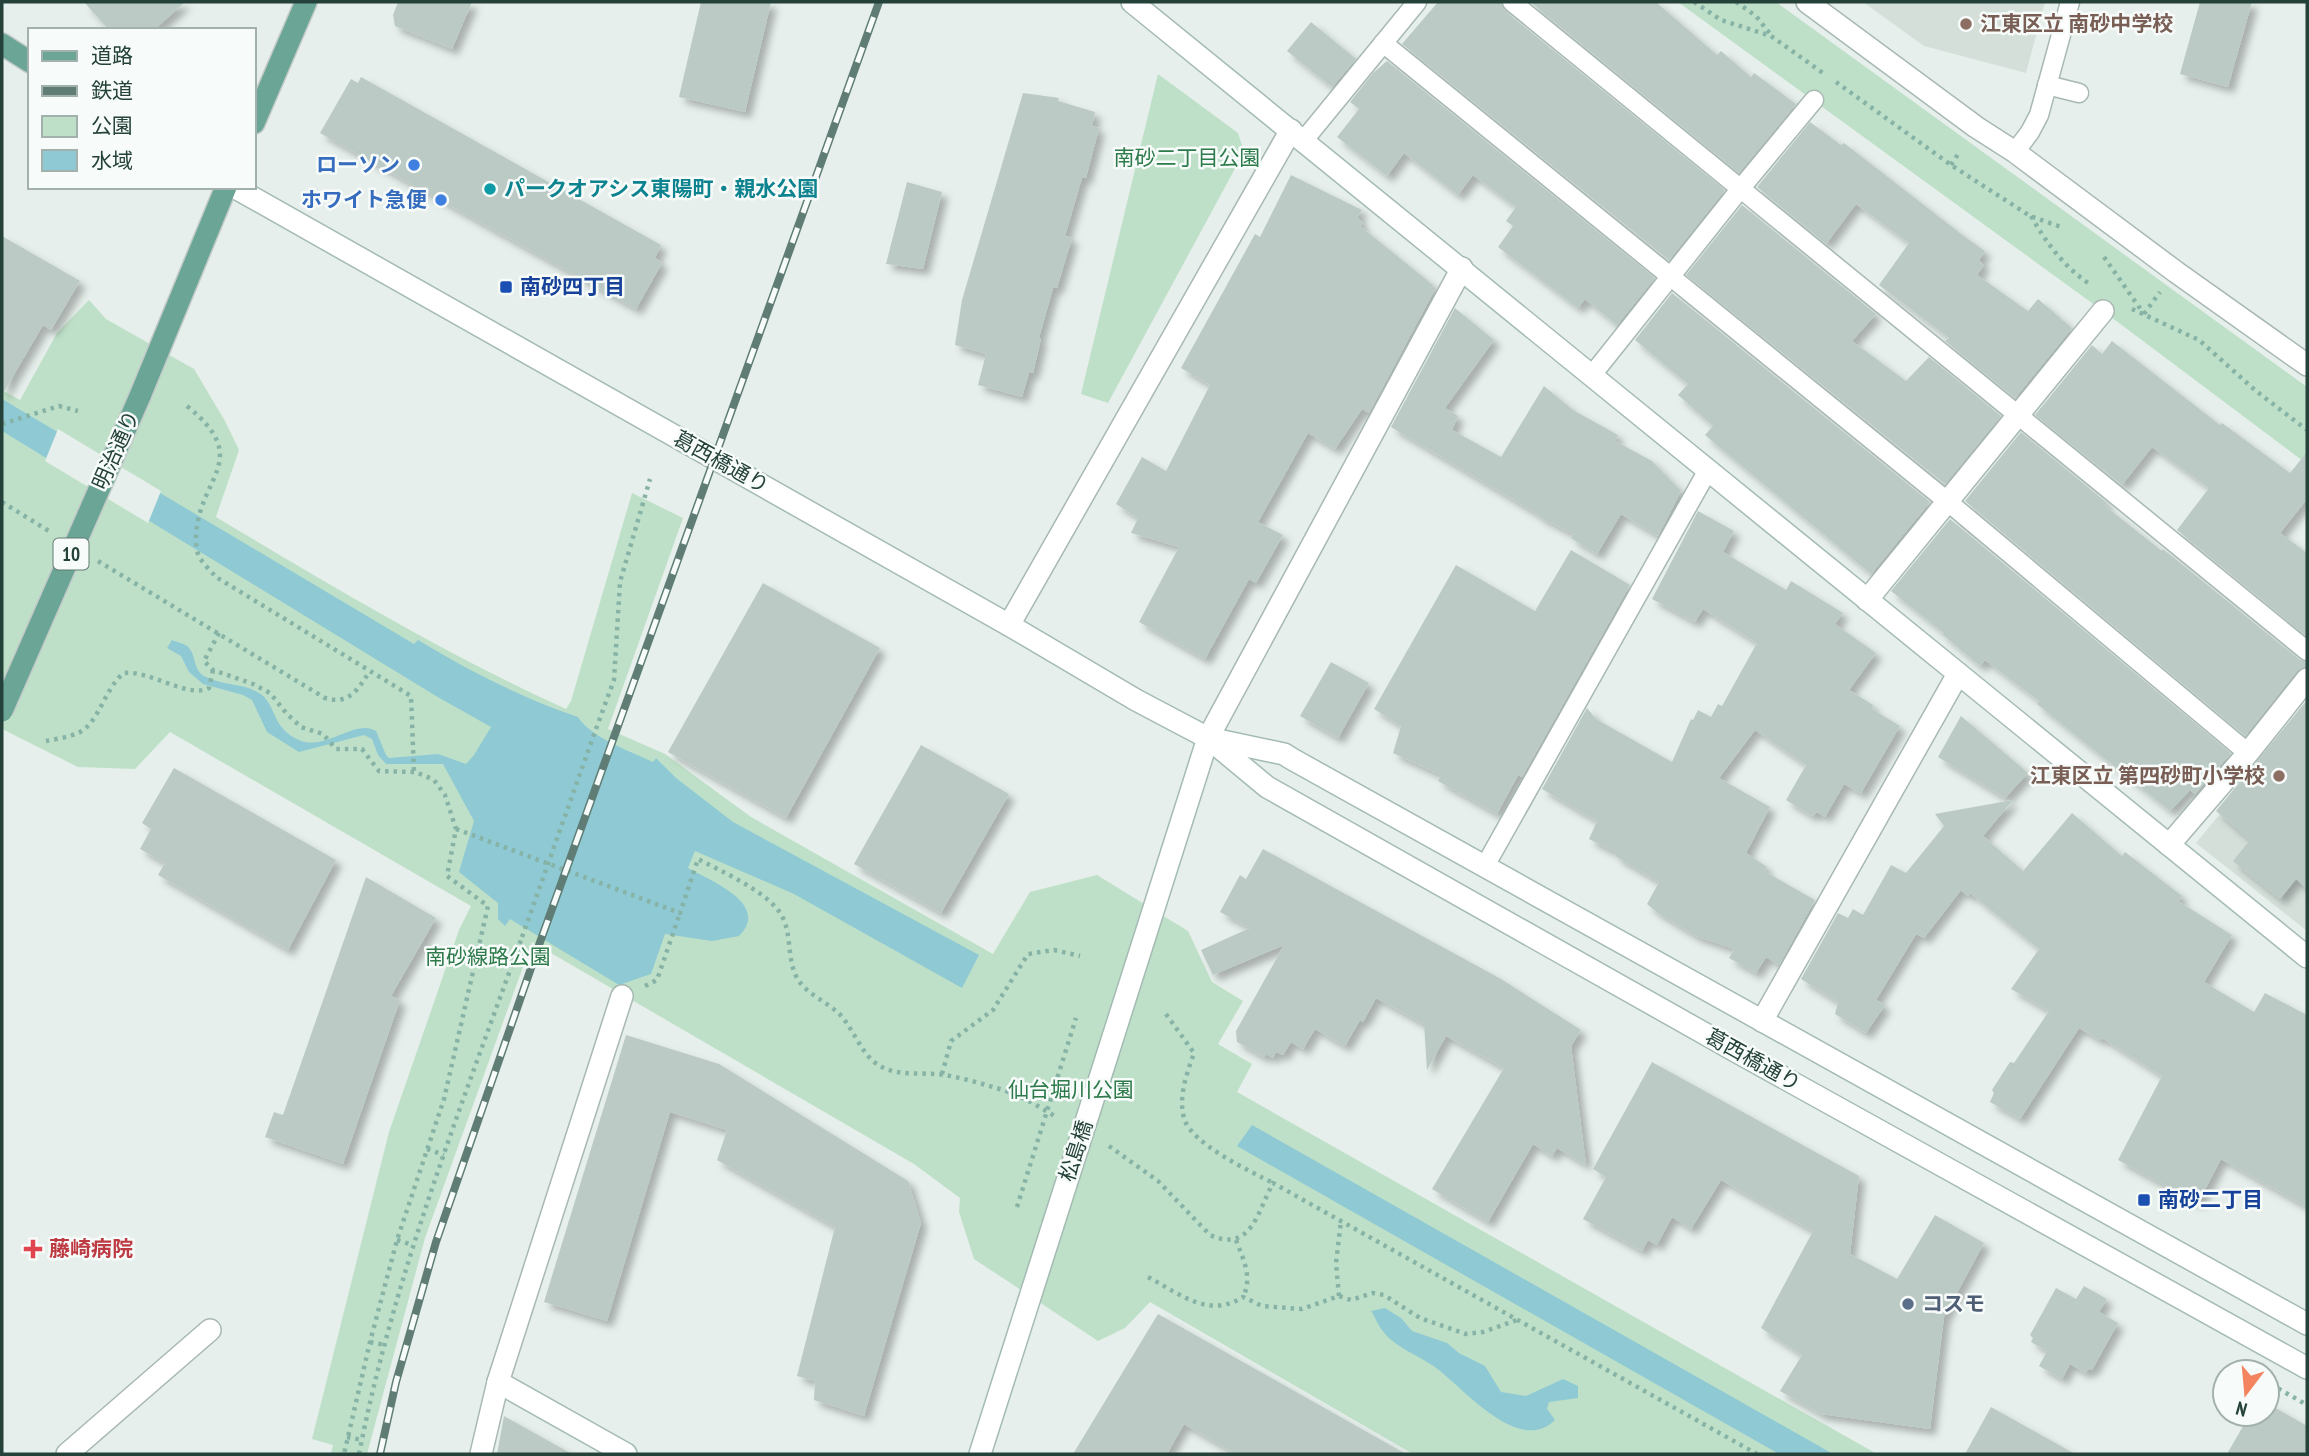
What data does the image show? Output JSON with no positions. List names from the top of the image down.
{
  "streets": {
    "main road": ["明治通り", "10"],
    "street": ["葛西橋通り", "松島橋"]
  },
  "crossings": [
    ["葛西橋通り", "松島橋"]
  ],
  "parks": ["南砂二丁目公園", "南砂線路公園", "仙台堀川公園"],
  "places": {
    "other": [
      "江東区立 南砂中学校",
      "ローソン",
      "パークオアシス東陽町・親水公園",
      "ホワイト急便",
      "江東区立 第四砂町小学校",
      "コスモ"
    ],
    "transit": ["南砂四丁目", "南砂二丁目"],
    "health": ["藤崎病院"]
  },
  "legend": [
    "道路",
    "鉄道",
    "公園",
    "水域"
  ],
  "north": "bottom"
}
